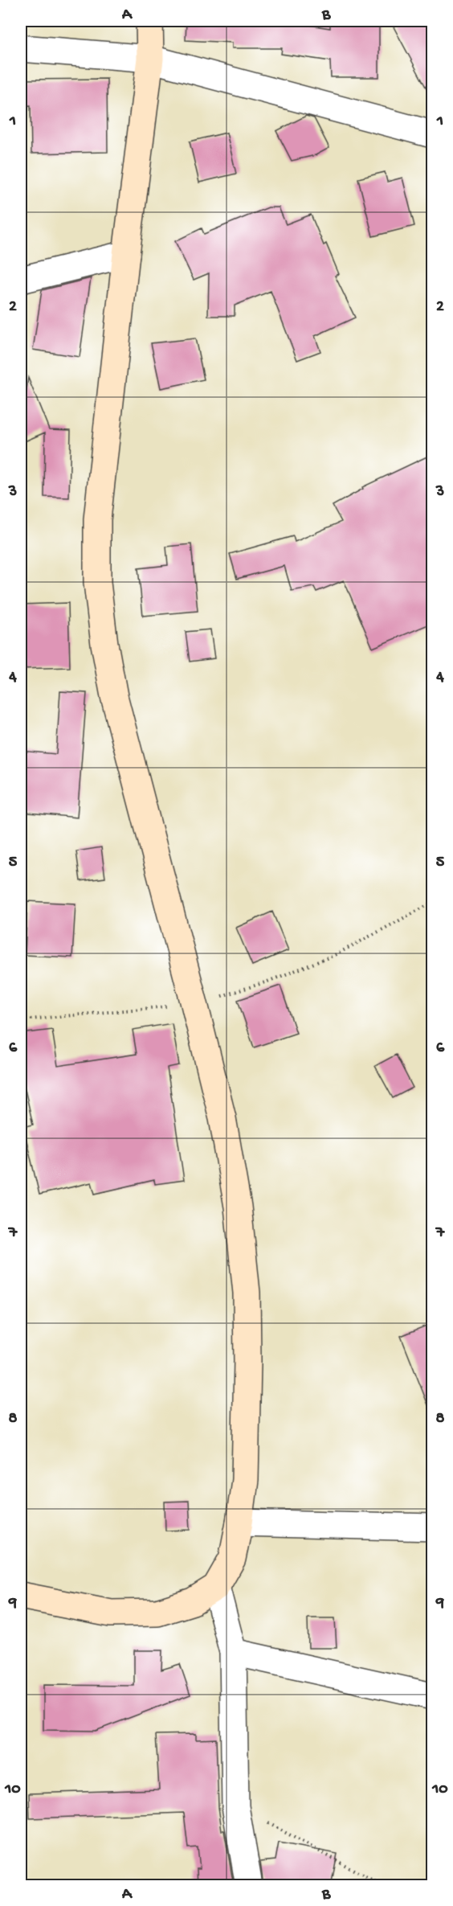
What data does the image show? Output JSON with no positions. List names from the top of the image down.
{
  "grid": {
    "columns": ["A", "B"],
    "rows": [
      "1",
      "2",
      "3",
      "4",
      "5",
      "6",
      "7",
      "8",
      "9",
      "10"
    ]
  }
}
